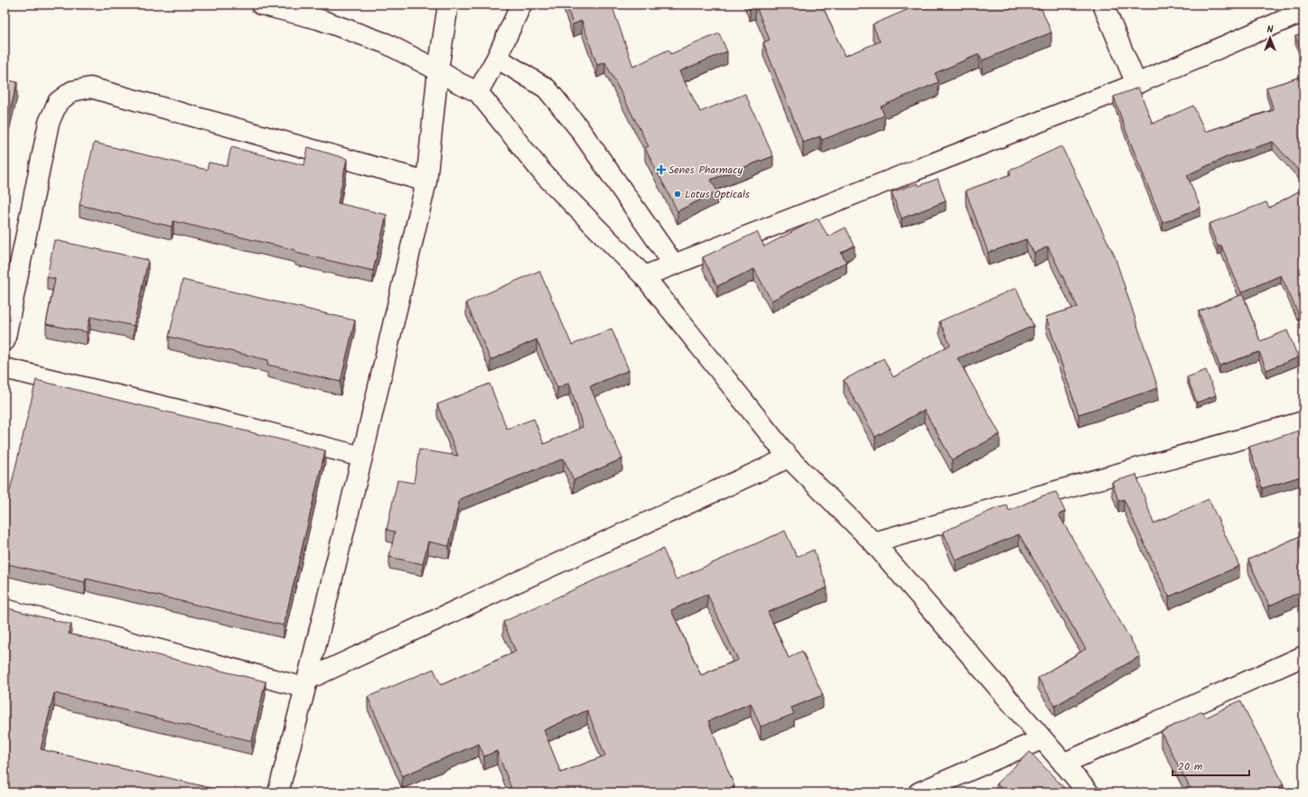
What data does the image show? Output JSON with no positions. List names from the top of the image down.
{
  "places": {
    "health": ["Senes Pharmacy"],
    "other": ["Lotus Opticals"]
  },
  "scale_bar": "20 m",
  "north": "top"
}
